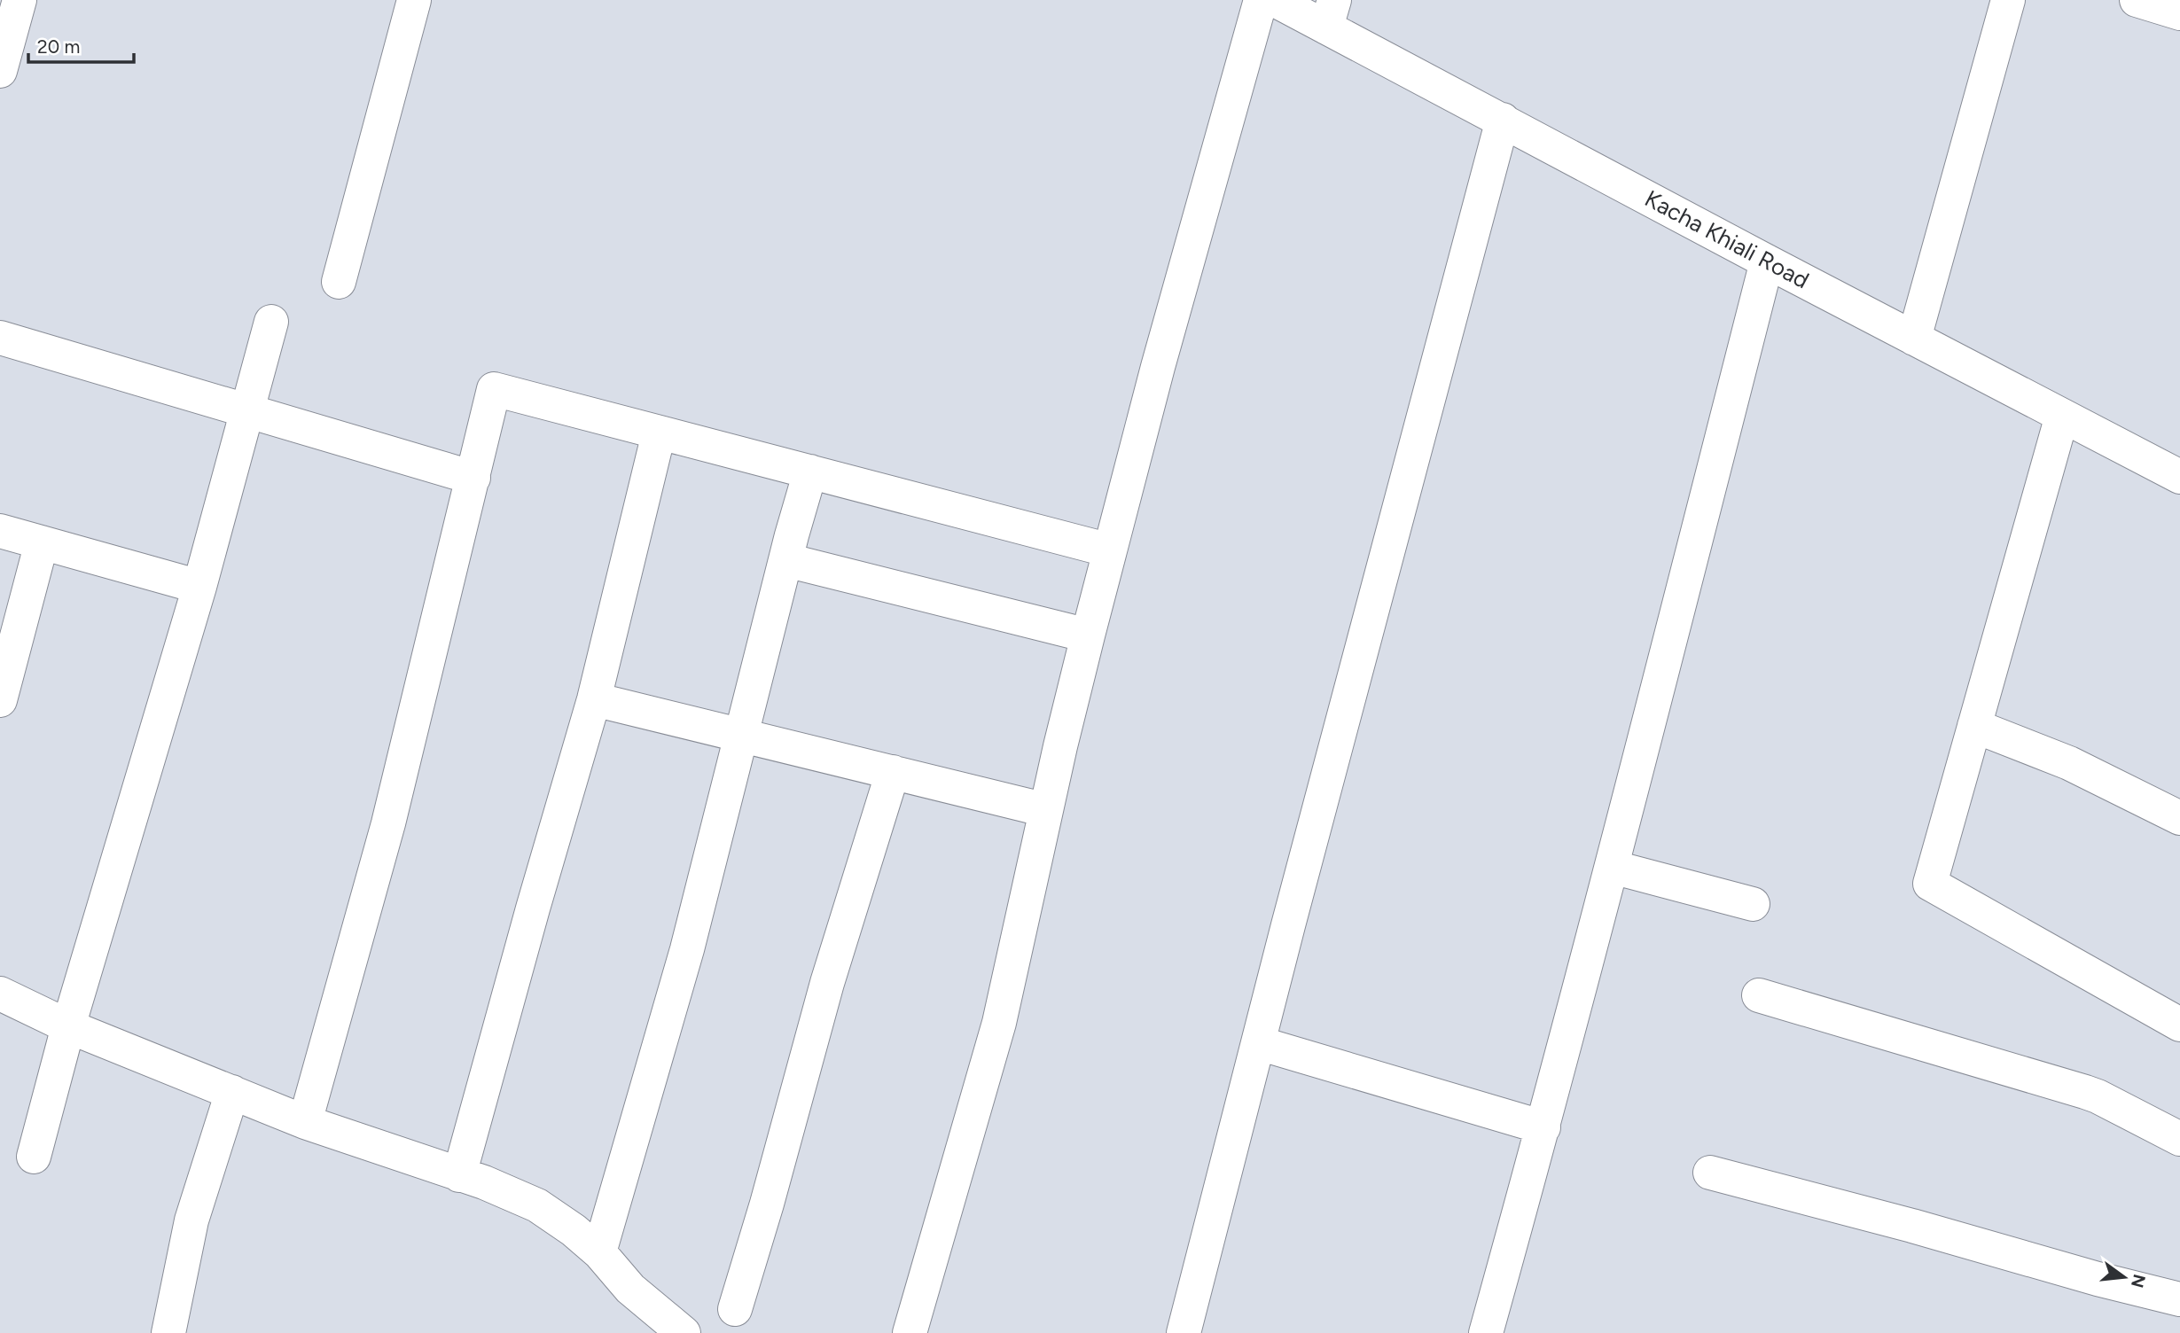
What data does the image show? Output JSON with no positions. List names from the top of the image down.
{
  "streets": {
    "street": ["Kacha Khiali Road"]
  },
  "scale_bar": "20 m",
  "north": "right"
}
